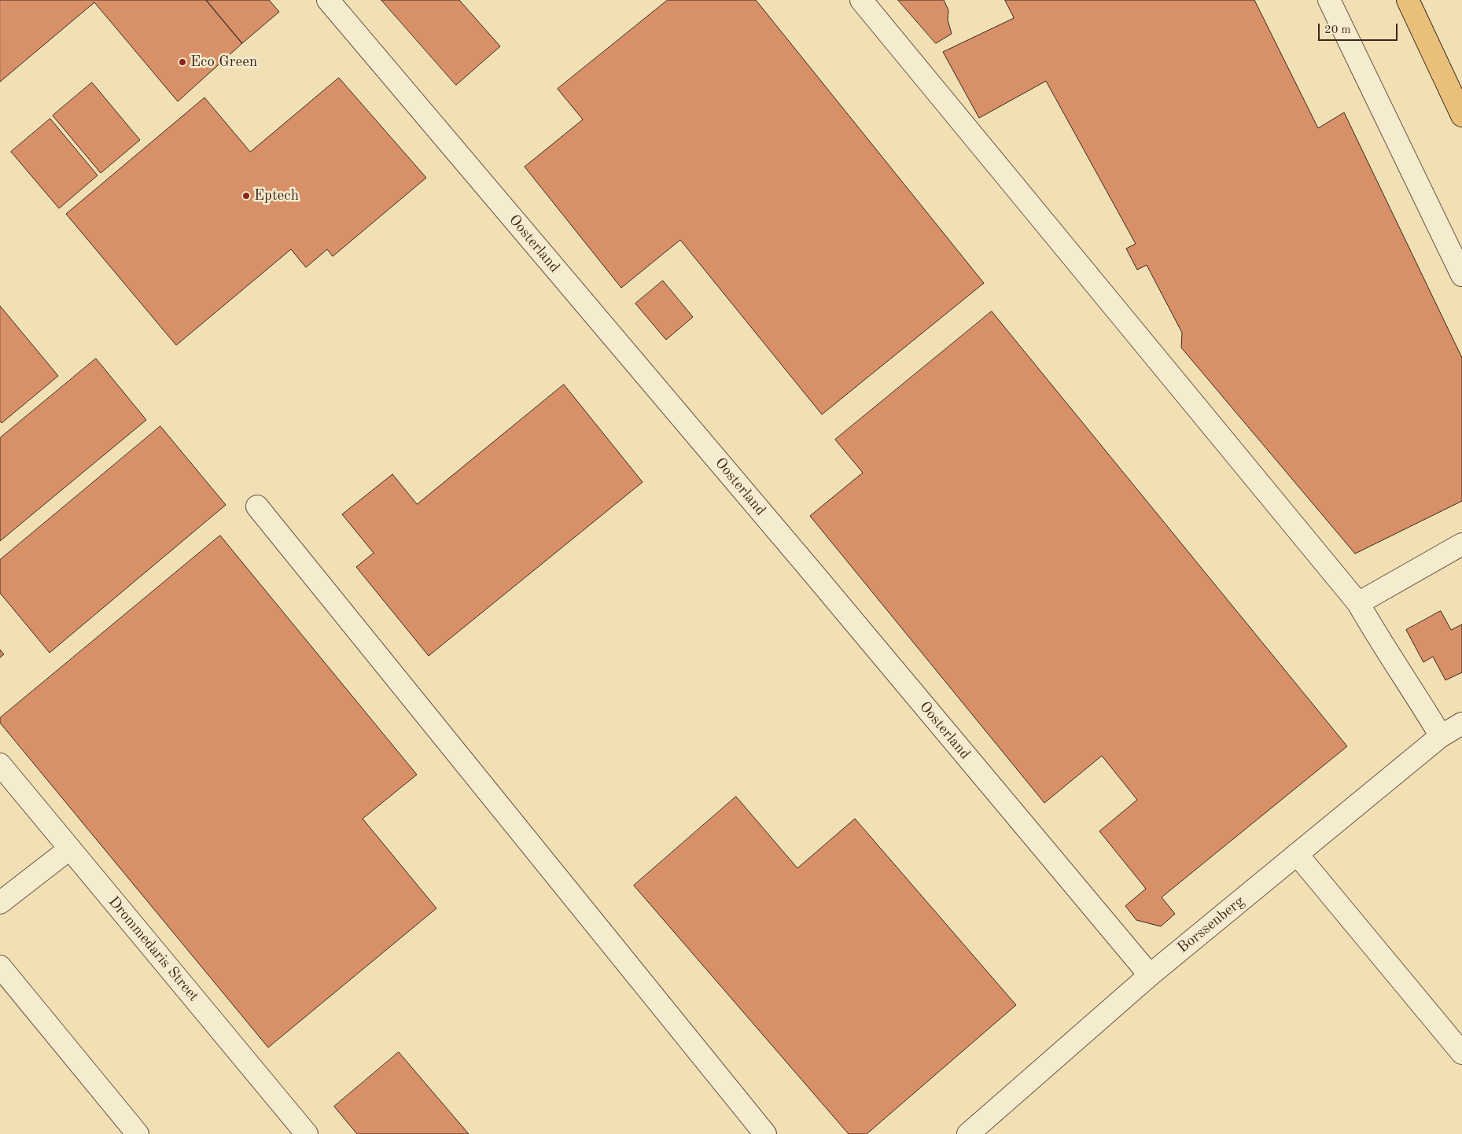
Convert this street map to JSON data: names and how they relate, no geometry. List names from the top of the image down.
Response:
{
  "streets": {
    "street": ["Oosterland", "Borssenberg", "Drommedaris Street"]
  },
  "crossings": [
    ["Oosterland", "Borssenberg"]
  ],
  "places": ["Eco Green", "Eptech"],
  "scale_bar": "20 m"
}
